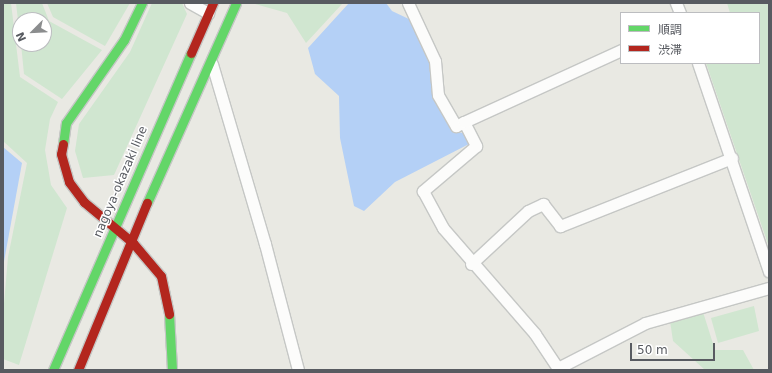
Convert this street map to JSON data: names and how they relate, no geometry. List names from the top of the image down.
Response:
{
  "streets": {
    "main road": ["nagoya-okazaki line"]
  },
  "legend": ["順調", "渋滞"],
  "scale_bar": "50 m",
  "north": "bottom left"
}
